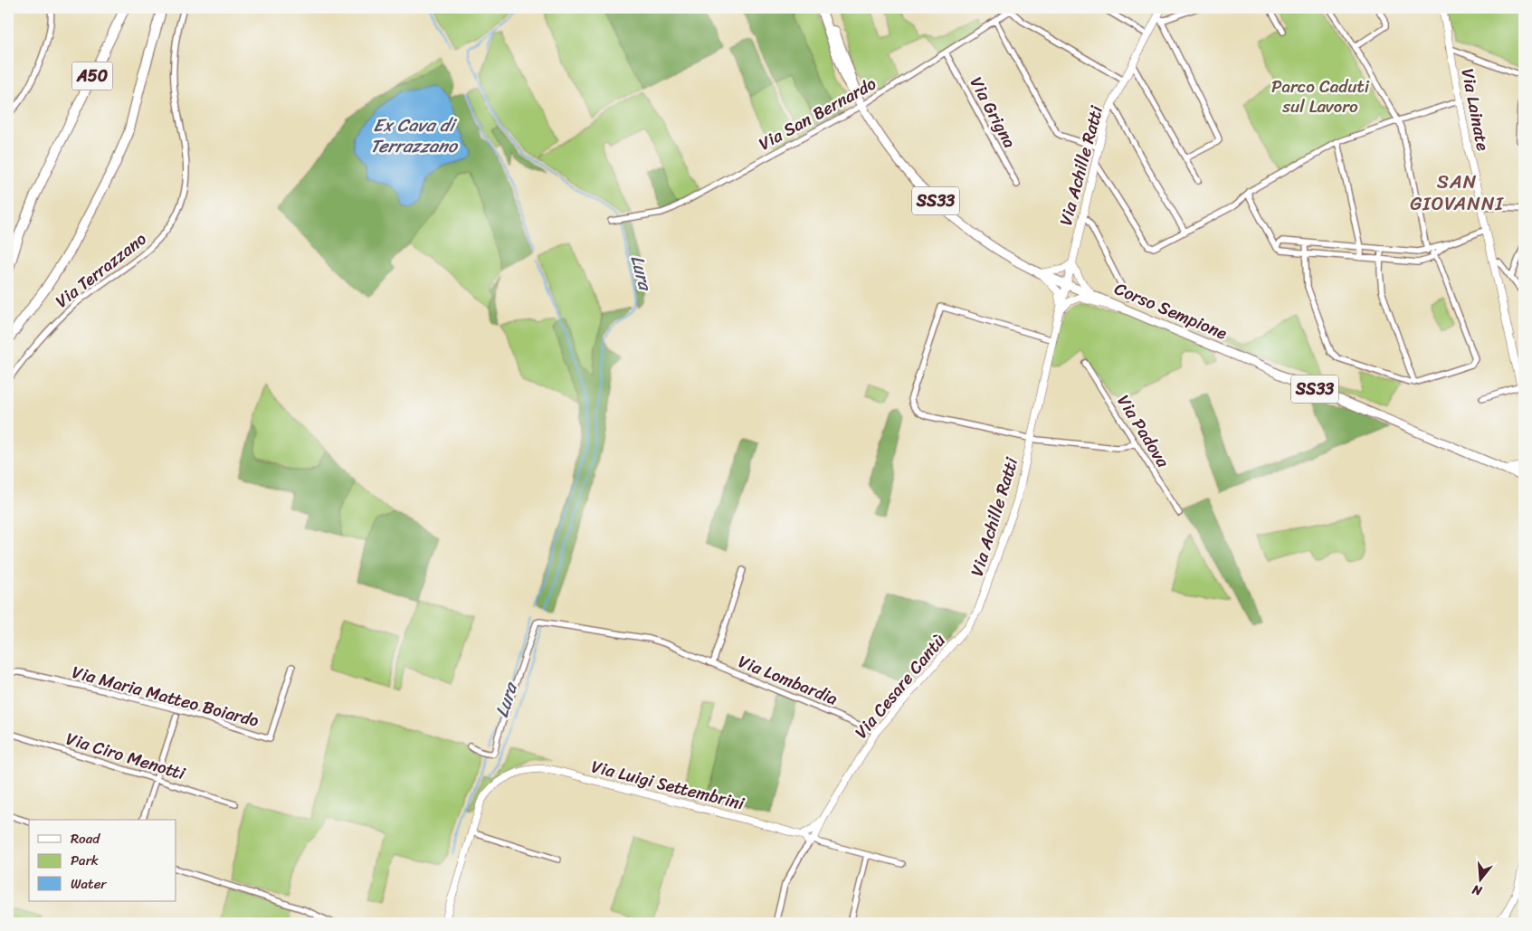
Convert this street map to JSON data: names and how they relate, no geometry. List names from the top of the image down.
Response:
{
  "streets": {
    "highway": ["A50", "SS33", "Corso Sempione"],
    "street": [
      "Via Lainate",
      "Via Grigna",
      "Via San Bernardo",
      "Via Achille Ratti",
      "Via Terrazzano",
      "Via Padova",
      "Via Lombardia",
      "Via Cesare Cantù",
      "Via Maria Matteo Boiardo",
      "Via Ciro Menotti",
      "Via Luigi Settembrini"
    ]
  },
  "crossings": [
    ["Via Grigna", "Via San Bernardo"],
    ["Via San Bernardo", "Corso Sempione"],
    ["Via Achille Ratti", "Corso Sempione"],
    ["Via Achille Ratti", "Via Cesare Cantù"],
    ["Via Lombardia", "Via Cesare Cantù"],
    ["Via Cesare Cantù", "Via Luigi Settembrini"]
  ],
  "districts": ["SAN GIOVANNI"],
  "water": ["Ex Cava di Terrazzano", "Lura"],
  "parks": ["Parco Caduti sul Lavoro"],
  "legend": ["Road", "Park", "Water"],
  "north": "bottom"
}
